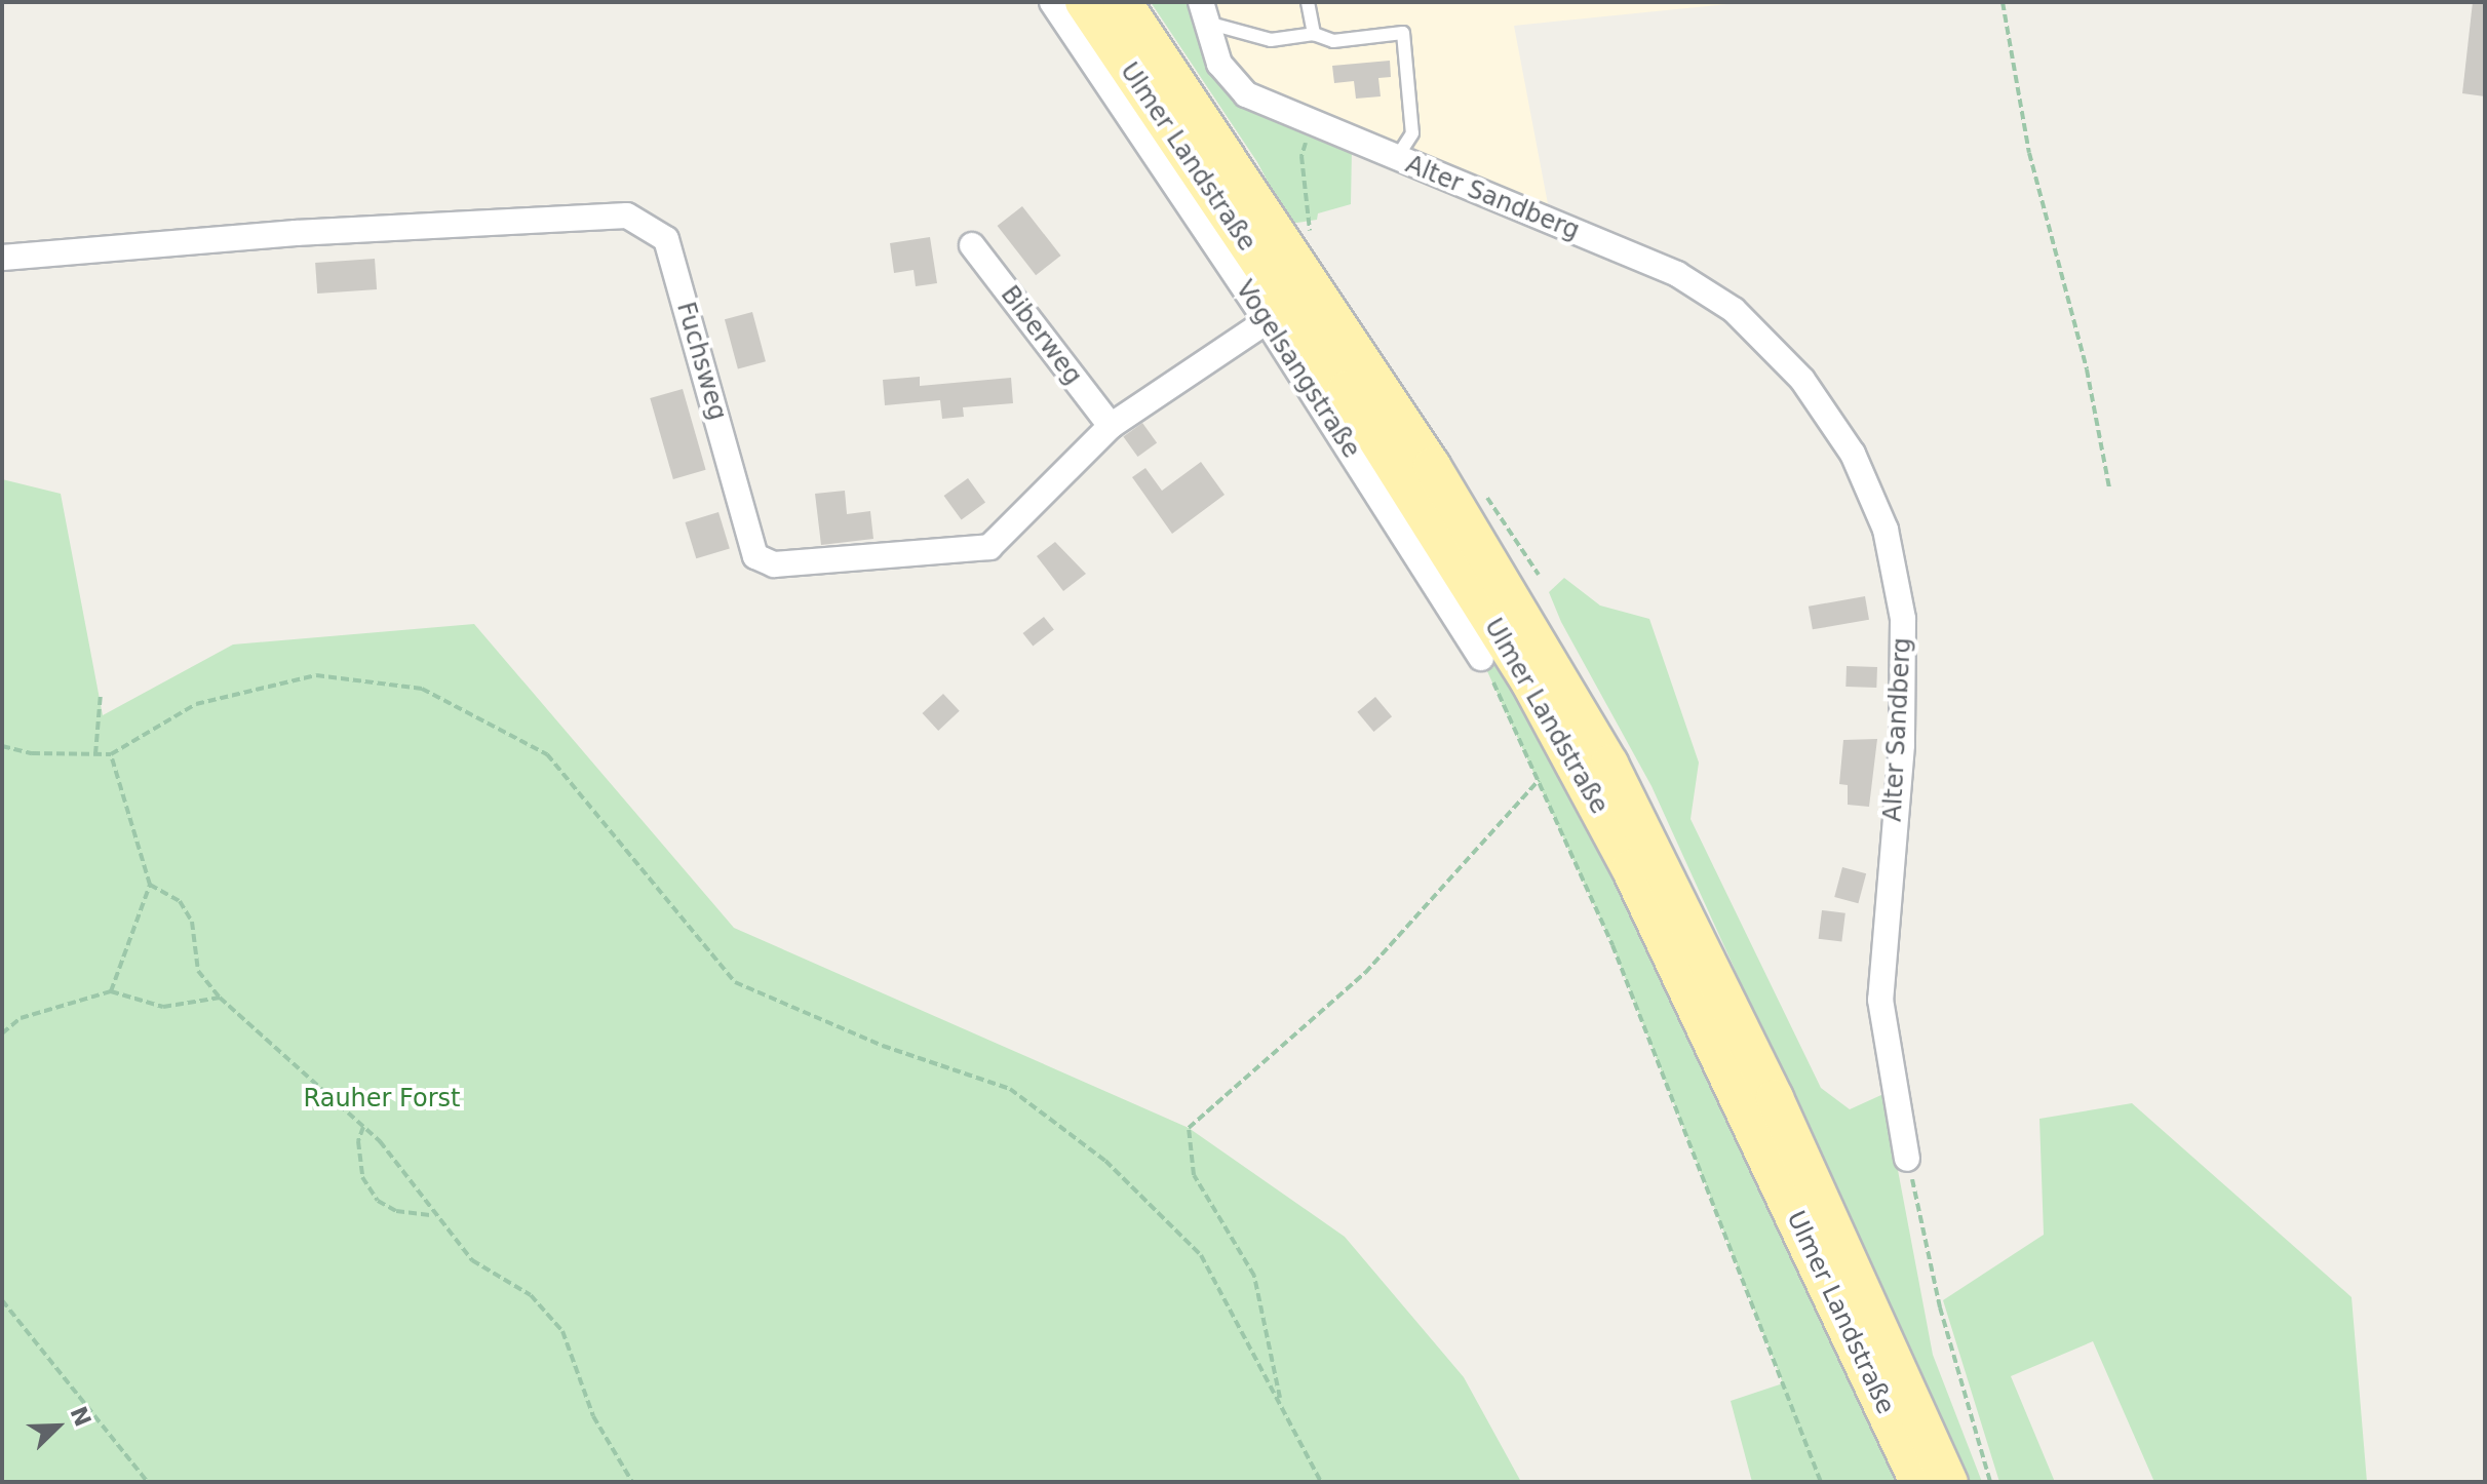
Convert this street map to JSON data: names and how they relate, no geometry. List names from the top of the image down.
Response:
{
  "streets": {
    "main road": ["Ulmer Landstraße"],
    "street": [
      "Alter Sandberg",
      "Biberweg",
      "Fuchsweg",
      "Vogelsangstraße"
    ]
  },
  "crossings": [
    ["Biberweg", "Fuchsweg"],
    ["Fuchsweg", "Vogelsangstraße"]
  ],
  "parks": ["Rauher Forst"],
  "north": "top right"
}
